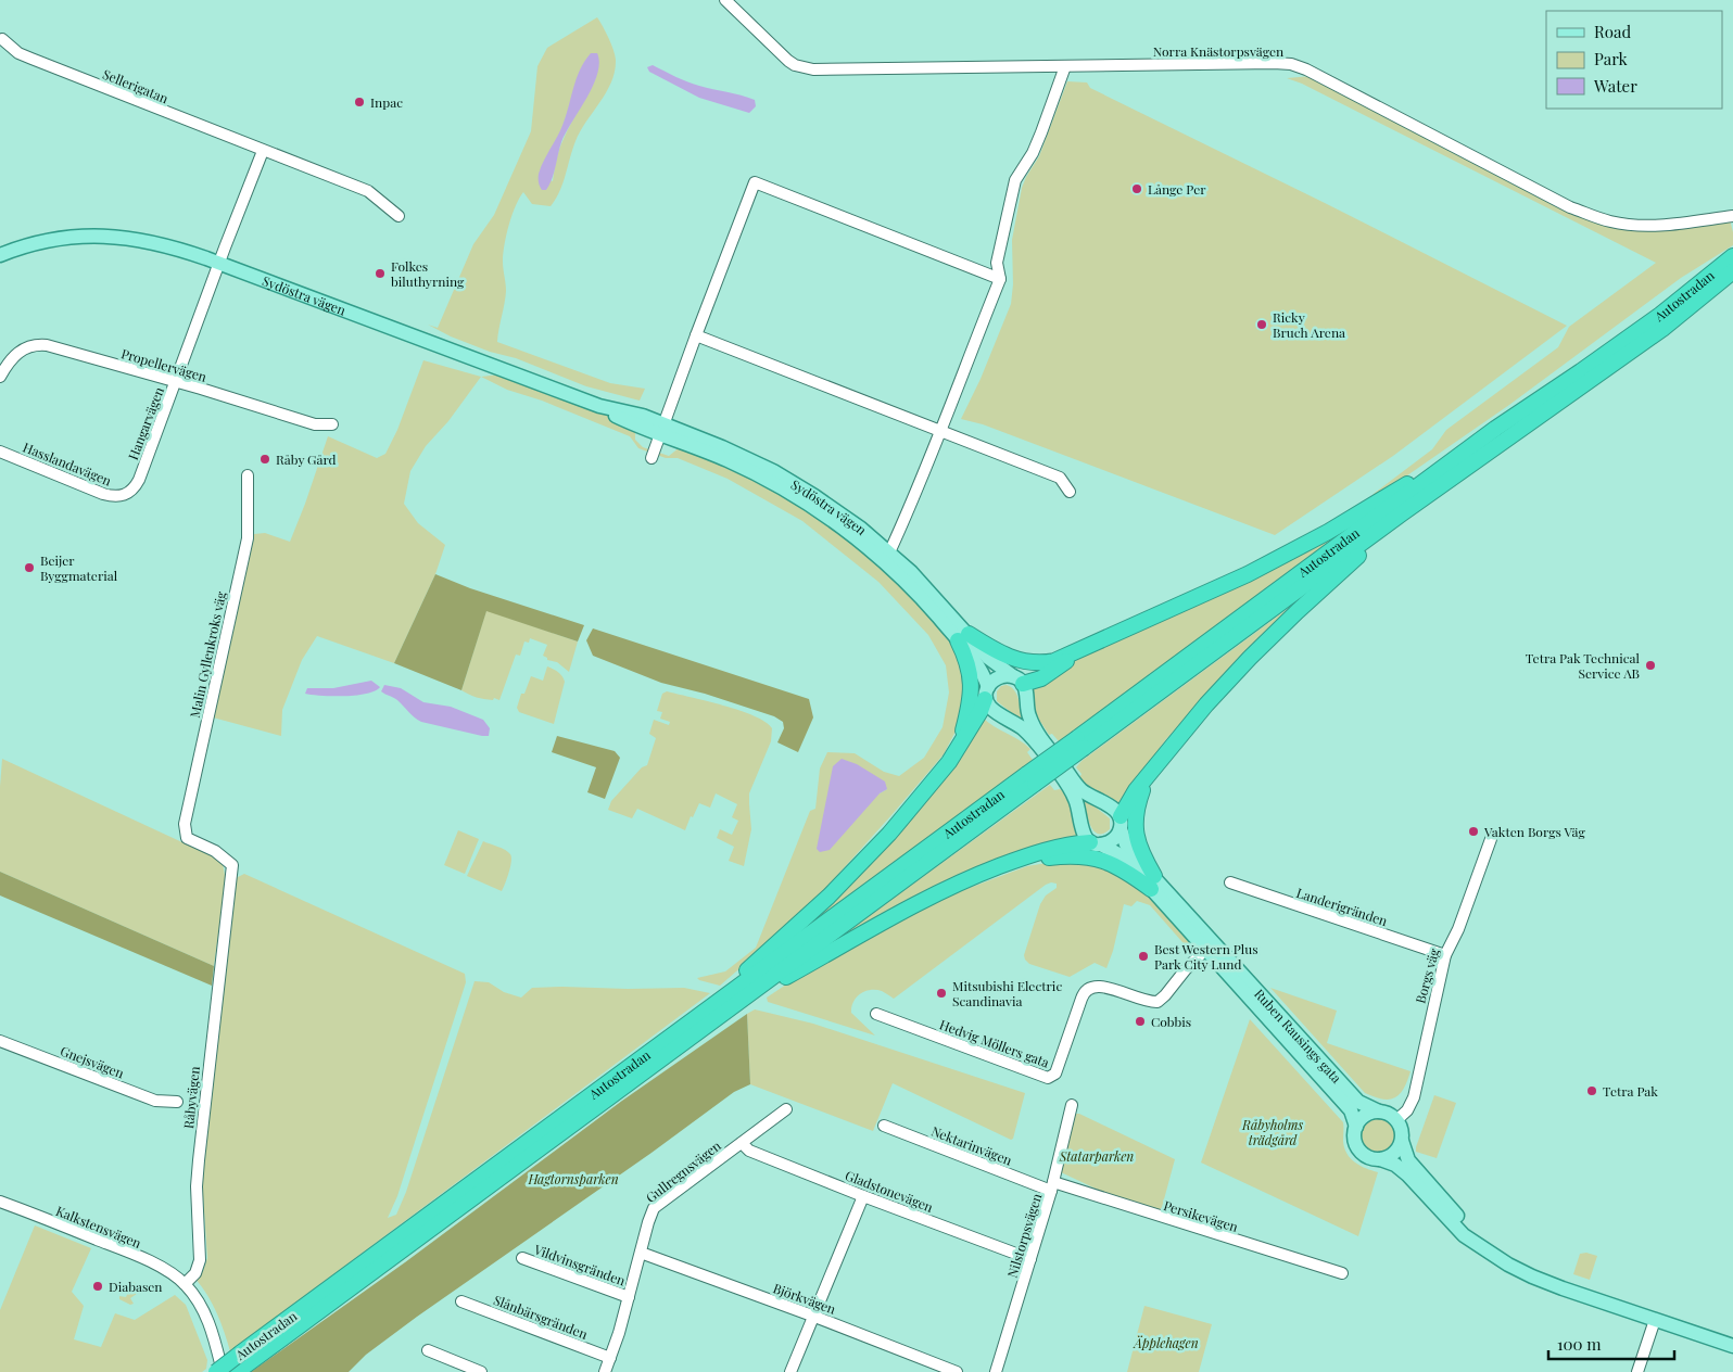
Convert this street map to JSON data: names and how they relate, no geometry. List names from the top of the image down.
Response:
{
  "streets": {
    "highway": ["Autostradan"],
    "main road": ["Sydöstra vägen", "Ruben Rausings gata"],
    "street": [
      "Norra Knästorpsvägen",
      "Sellerigatan",
      "Propellervägen",
      "Hangarvägen",
      "Hasslandavägen",
      "Malin Gyllenkroks väg",
      "Landerigränden",
      "Borgs väg",
      "Hedvig Möllers gata",
      "Gnejsvägen",
      "Råbyvägen",
      "Nektarinvägen",
      "Gullregnsvägen",
      "Gladstonevägen",
      "Persikevägen",
      "Kalkstensvägen",
      "Nilstorpsvägen",
      "Vildvinsgränden",
      "Björkvägen",
      "Slånbärsgränden"
    ]
  },
  "crossings": [
    ["Sydöstra vägen", "Hangarvägen"],
    ["Propellervägen", "Hangarvägen"],
    ["Hangarvägen", "Hasslandavägen"],
    ["Malin Gyllenkroks väg", "Råbyvägen"],
    ["Landerigränden", "Borgs väg"],
    ["Borgs väg", "Ruben Rausings gata"],
    ["Ruben Rausings gata", "Hedvig Möllers gata"],
    ["Råbyvägen", "Kalkstensvägen"],
    ["Nektarinvägen", "Persikevägen"],
    ["Nektarinvägen", "Nilstorpsvägen"],
    ["Gullregnsvägen", "Gladstonevägen"],
    ["Gullregnsvägen", "Vildvinsgränden"],
    ["Gullregnsvägen", "Björkvägen"],
    ["Gullregnsvägen", "Slånbärsgränden"],
    ["Gladstonevägen", "Nilstorpsvägen"],
    ["Persikevägen", "Nilstorpsvägen"]
  ],
  "parks": [
    "Råbyholms trädgård",
    "Statarparken",
    "Hagtornsparken",
    "Äpplehagen"
  ],
  "places": [
    "Inpac",
    "Långe Per",
    "Folkes biluthyrning",
    "Ricky Bruch Arena",
    "Råby Gård",
    "Beijer Byggmaterial",
    "Tetra Pak Technical Service AB",
    "Vakten Borgs Väg",
    "Best Western Plus Park City Lund",
    "Mitsubishi Electric Scandinavia",
    "Cobbis",
    "Tetra Pak",
    "Diabasen"
  ],
  "legend": ["Road", "Park", "Water"],
  "scale_bar": "100 m"
}
